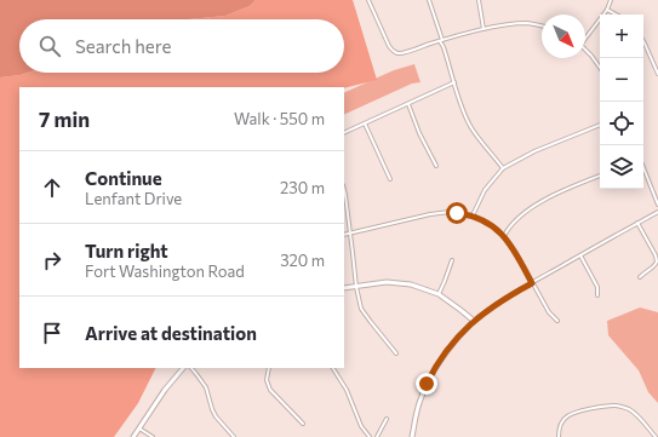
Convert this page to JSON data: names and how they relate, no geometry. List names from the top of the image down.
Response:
{
  "north": "bottom right",
  "page": {
    "map_buttons": ["+", "−"],
    "search": "Search here",
    "heading": ["7 min", "Walk · 550 m"],
    "list": [
      ["Continue", "Lenfant Drive", "230 m"],
      ["Turn right", "Fort Washington Road", "320 m"],
      "Arrive at destination"
    ]
  }
}
